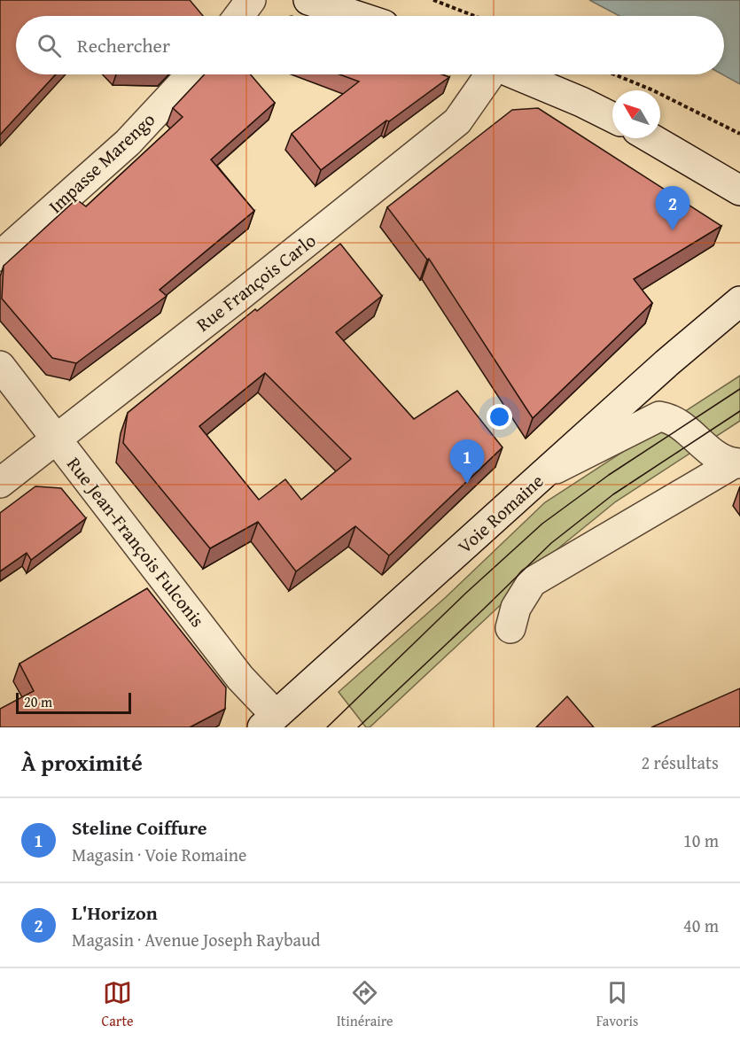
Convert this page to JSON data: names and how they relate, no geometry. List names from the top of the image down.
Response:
{
  "streets": {
    "street": [
      "Impasse Marengo",
      "Rue François Carlo",
      "Voie Romaine",
      "Rue Jean-François Fulconis"
    ]
  },
  "crossings": [
    ["Rue François Carlo", "Rue Jean-François Fulconis"],
    ["Voie Romaine", "Rue Jean-François Fulconis"]
  ],
  "scale_bar": "20 m",
  "north": "top left",
  "page": {
    "search": "Rechercher",
    "pins": ["2", "1"],
    "scale": "20 m",
    "heading": ["À proximité", "2 résultats"],
    "list": [
      {
        "mark": "1",
        "name": "Steline Coiffure",
        "note": "Magasin · Voie Romaine",
        "value": "10 m"
      },
      {
        "mark": "2",
        "name": "L'Horizon",
        "note": "Magasin · Avenue Joseph Raybaud",
        "value": "40 m"
      }
    ],
    "nav": ["Carte", "Itinéraire", "Favoris"]
  }
}
